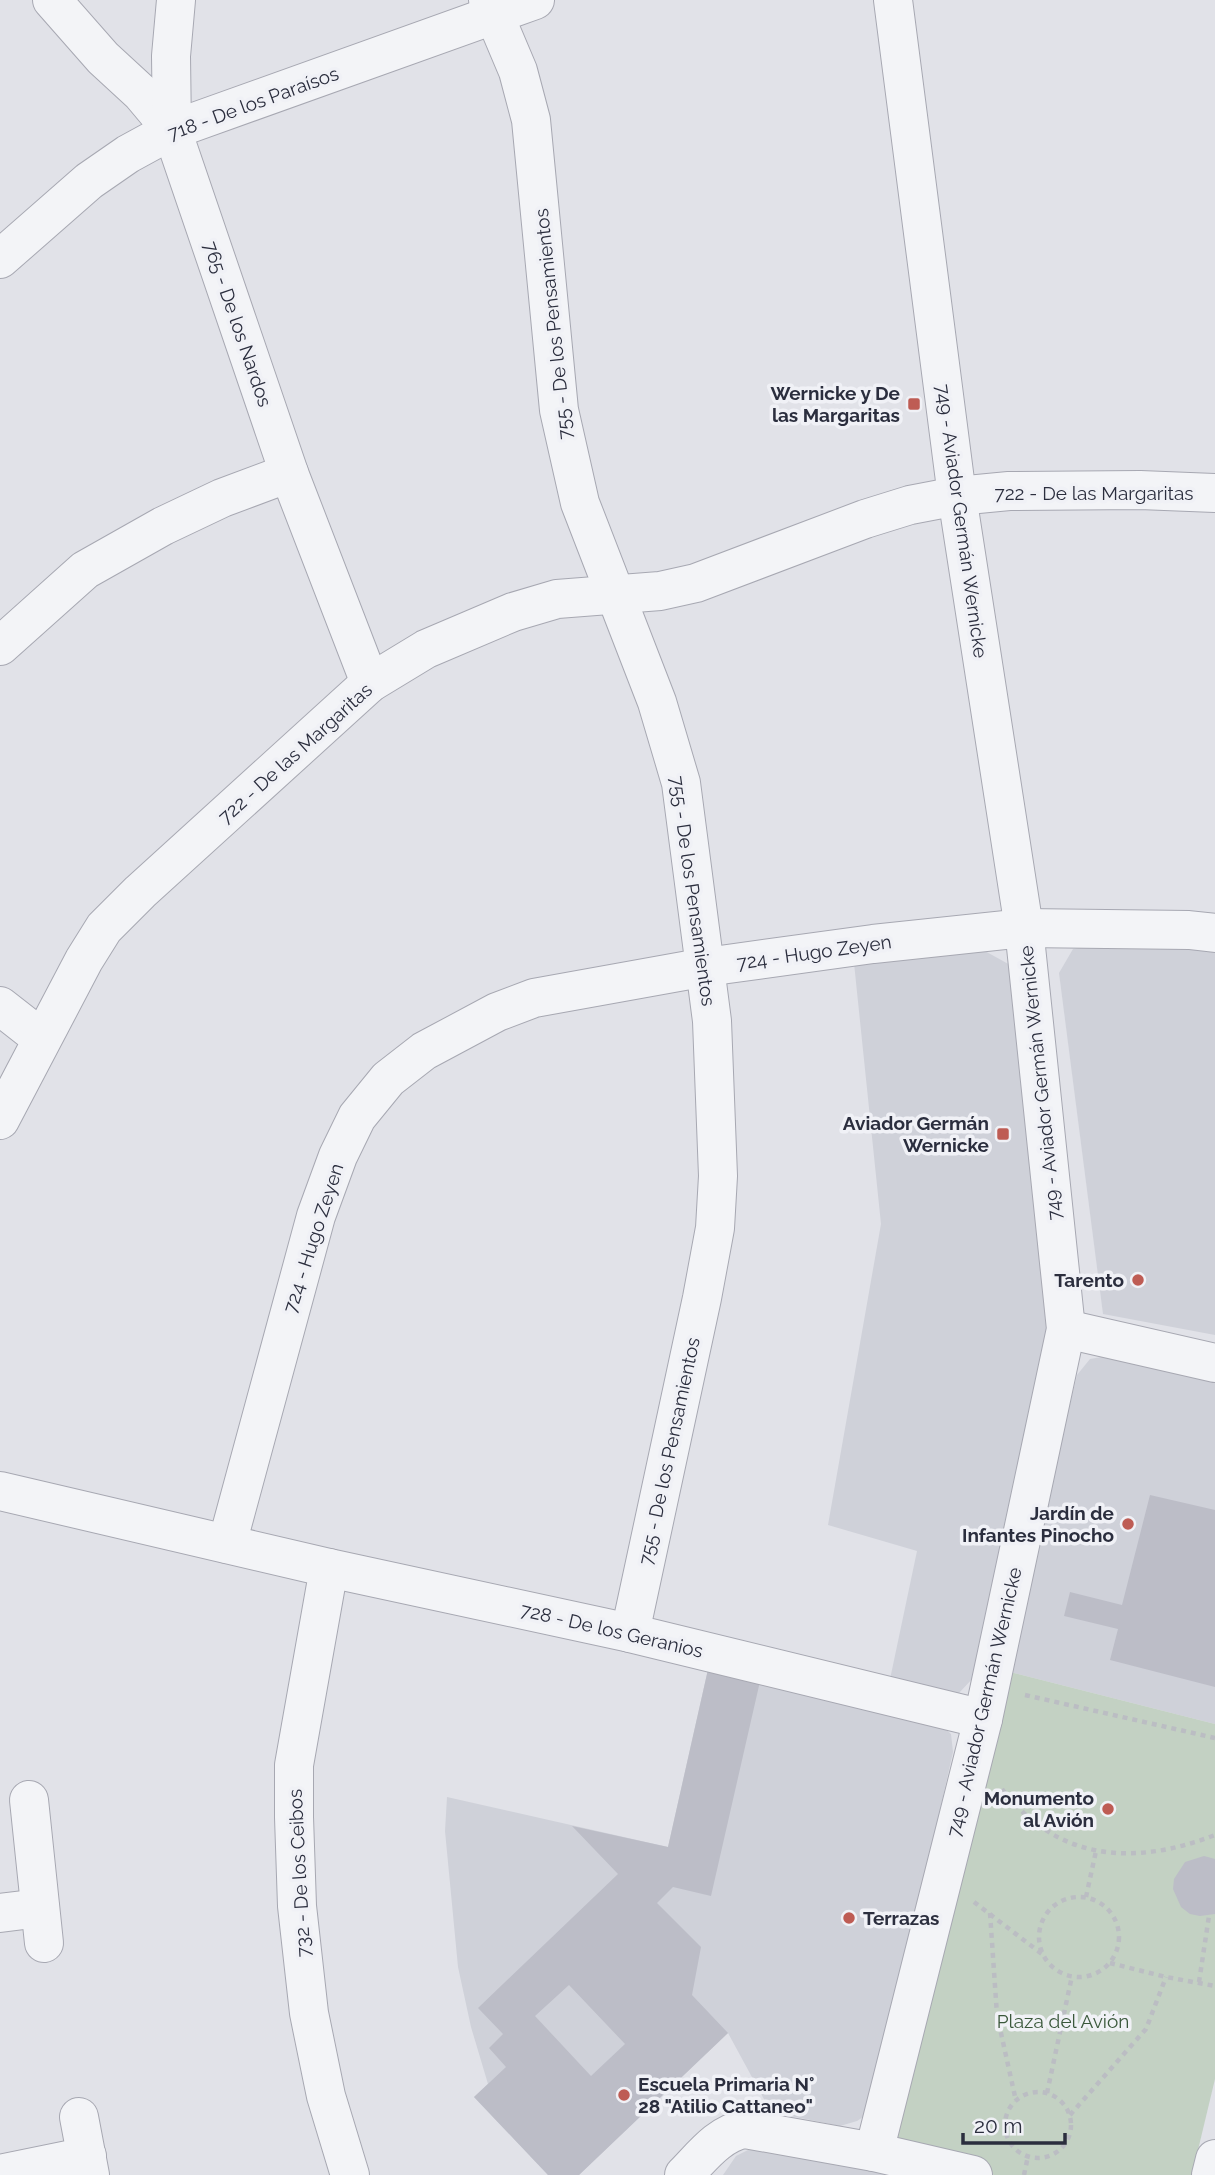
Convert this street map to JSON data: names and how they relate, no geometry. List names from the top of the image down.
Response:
{
  "streets": {
    "street": [
      "718 - De los Paraísos",
      "765 - De los Nardos",
      "755 - De los Pensamientos",
      "722 - De las Margaritas",
      "749 - Aviador Germán Wernicke",
      "724 - Hugo Zeyen",
      "728 - De los Geranios",
      "732 - De los Ceibos"
    ]
  },
  "crossings": [
    ["718 - De los Paraísos", "765 - De los Nardos"],
    ["718 - De los Paraísos", "755 - De los Pensamientos"],
    ["765 - De los Nardos", "722 - De las Margaritas"],
    ["755 - De los Pensamientos", "722 - De las Margaritas"],
    ["755 - De los Pensamientos", "724 - Hugo Zeyen"],
    ["755 - De los Pensamientos", "728 - De los Geranios"],
    ["722 - De las Margaritas", "749 - Aviador Germán Wernicke"],
    ["749 - Aviador Germán Wernicke", "724 - Hugo Zeyen"],
    ["749 - Aviador Germán Wernicke", "728 - De los Geranios"],
    ["724 - Hugo Zeyen", "728 - De los Geranios"],
    ["728 - De los Geranios", "732 - De los Ceibos"]
  ],
  "parks": ["Plaza del Avión"],
  "places": {
    "transit": ["Wernicke y De las Margaritas", "Aviador Germán Wernicke"],
    "other": [
      "Tarento",
      "Jardín de Infantes Pinocho",
      "Monumento al Avión",
      "Terrazas",
      "Escuela Primaria N° 28 \"Atilio Cattaneo\""
    ]
  },
  "scale_bar": "20 m"
}
